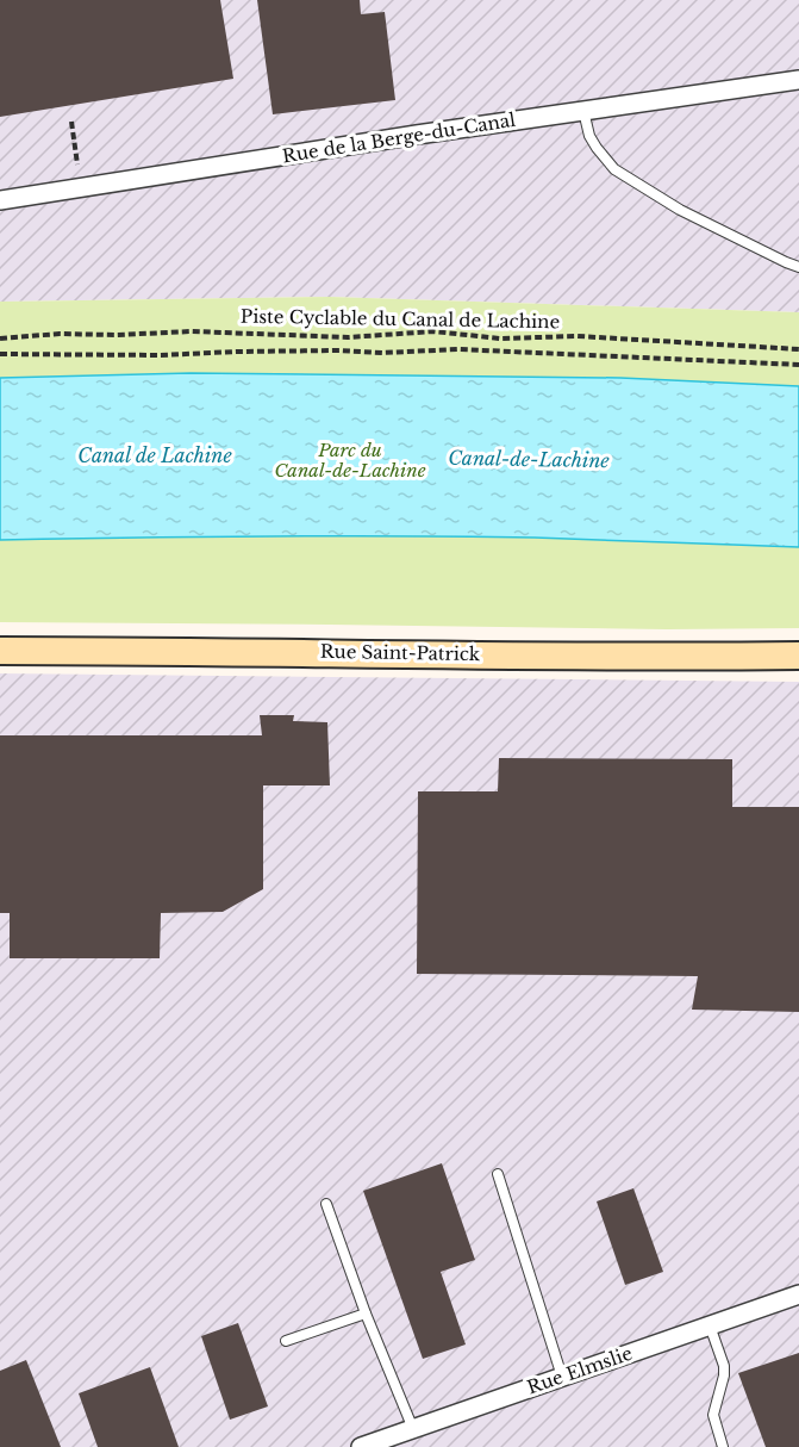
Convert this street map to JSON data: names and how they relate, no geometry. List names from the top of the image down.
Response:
{
  "streets": {
    "main road": ["Rue Saint-Patrick"],
    "street": ["Rue de la Berge-du-Canal", "Rue Elmslie"],
    "path": ["Piste Cyclable du Canal de Lachine"]
  },
  "water": ["Canal de Lachine", "Canal-de-Lachine"],
  "parks": ["Parc du Canal-de-Lachine"]
}
